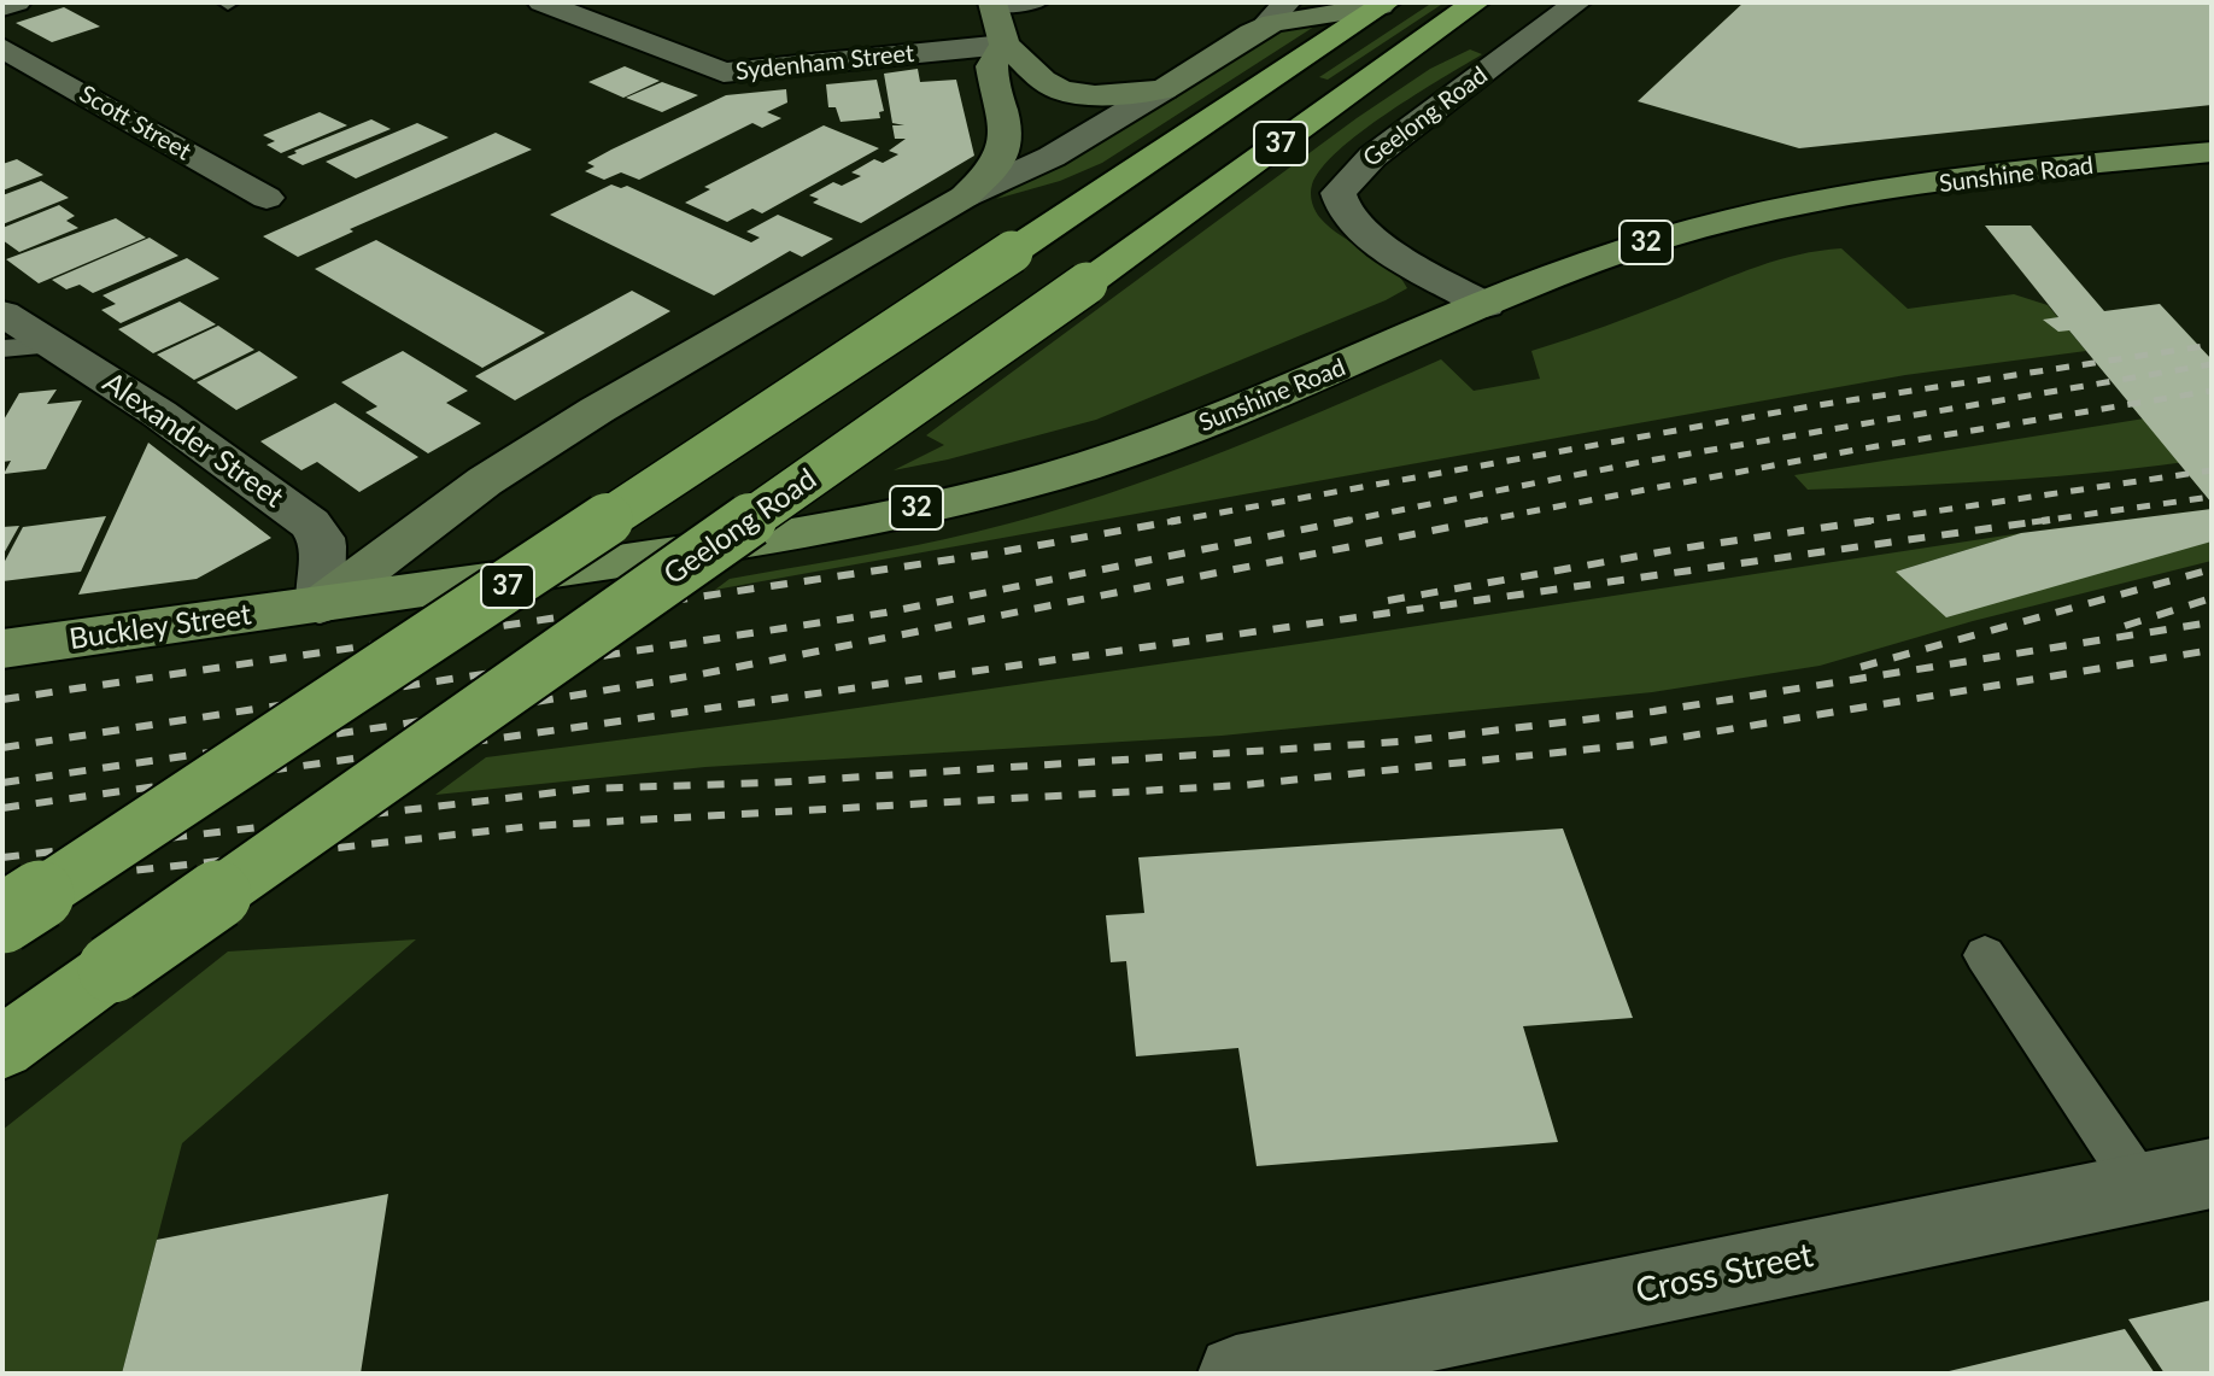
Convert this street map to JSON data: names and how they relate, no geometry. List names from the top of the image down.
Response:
{
  "streets": {
    "highway": ["Geelong Road", "37"],
    "main road": ["Sunshine Road", "32", "Buckley Street"],
    "street": [
      "Sydenham Street",
      "Scott Street",
      "Alexander Street",
      "Cross Street"
    ]
  },
  "crossings": [
    ["Geelong Road", "Sunshine Road"],
    ["Sunshine Road", "Alexander Street"],
    ["Sunshine Road", "Buckley Street"],
    ["Alexander Street", "Buckley Street"]
  ]
}
